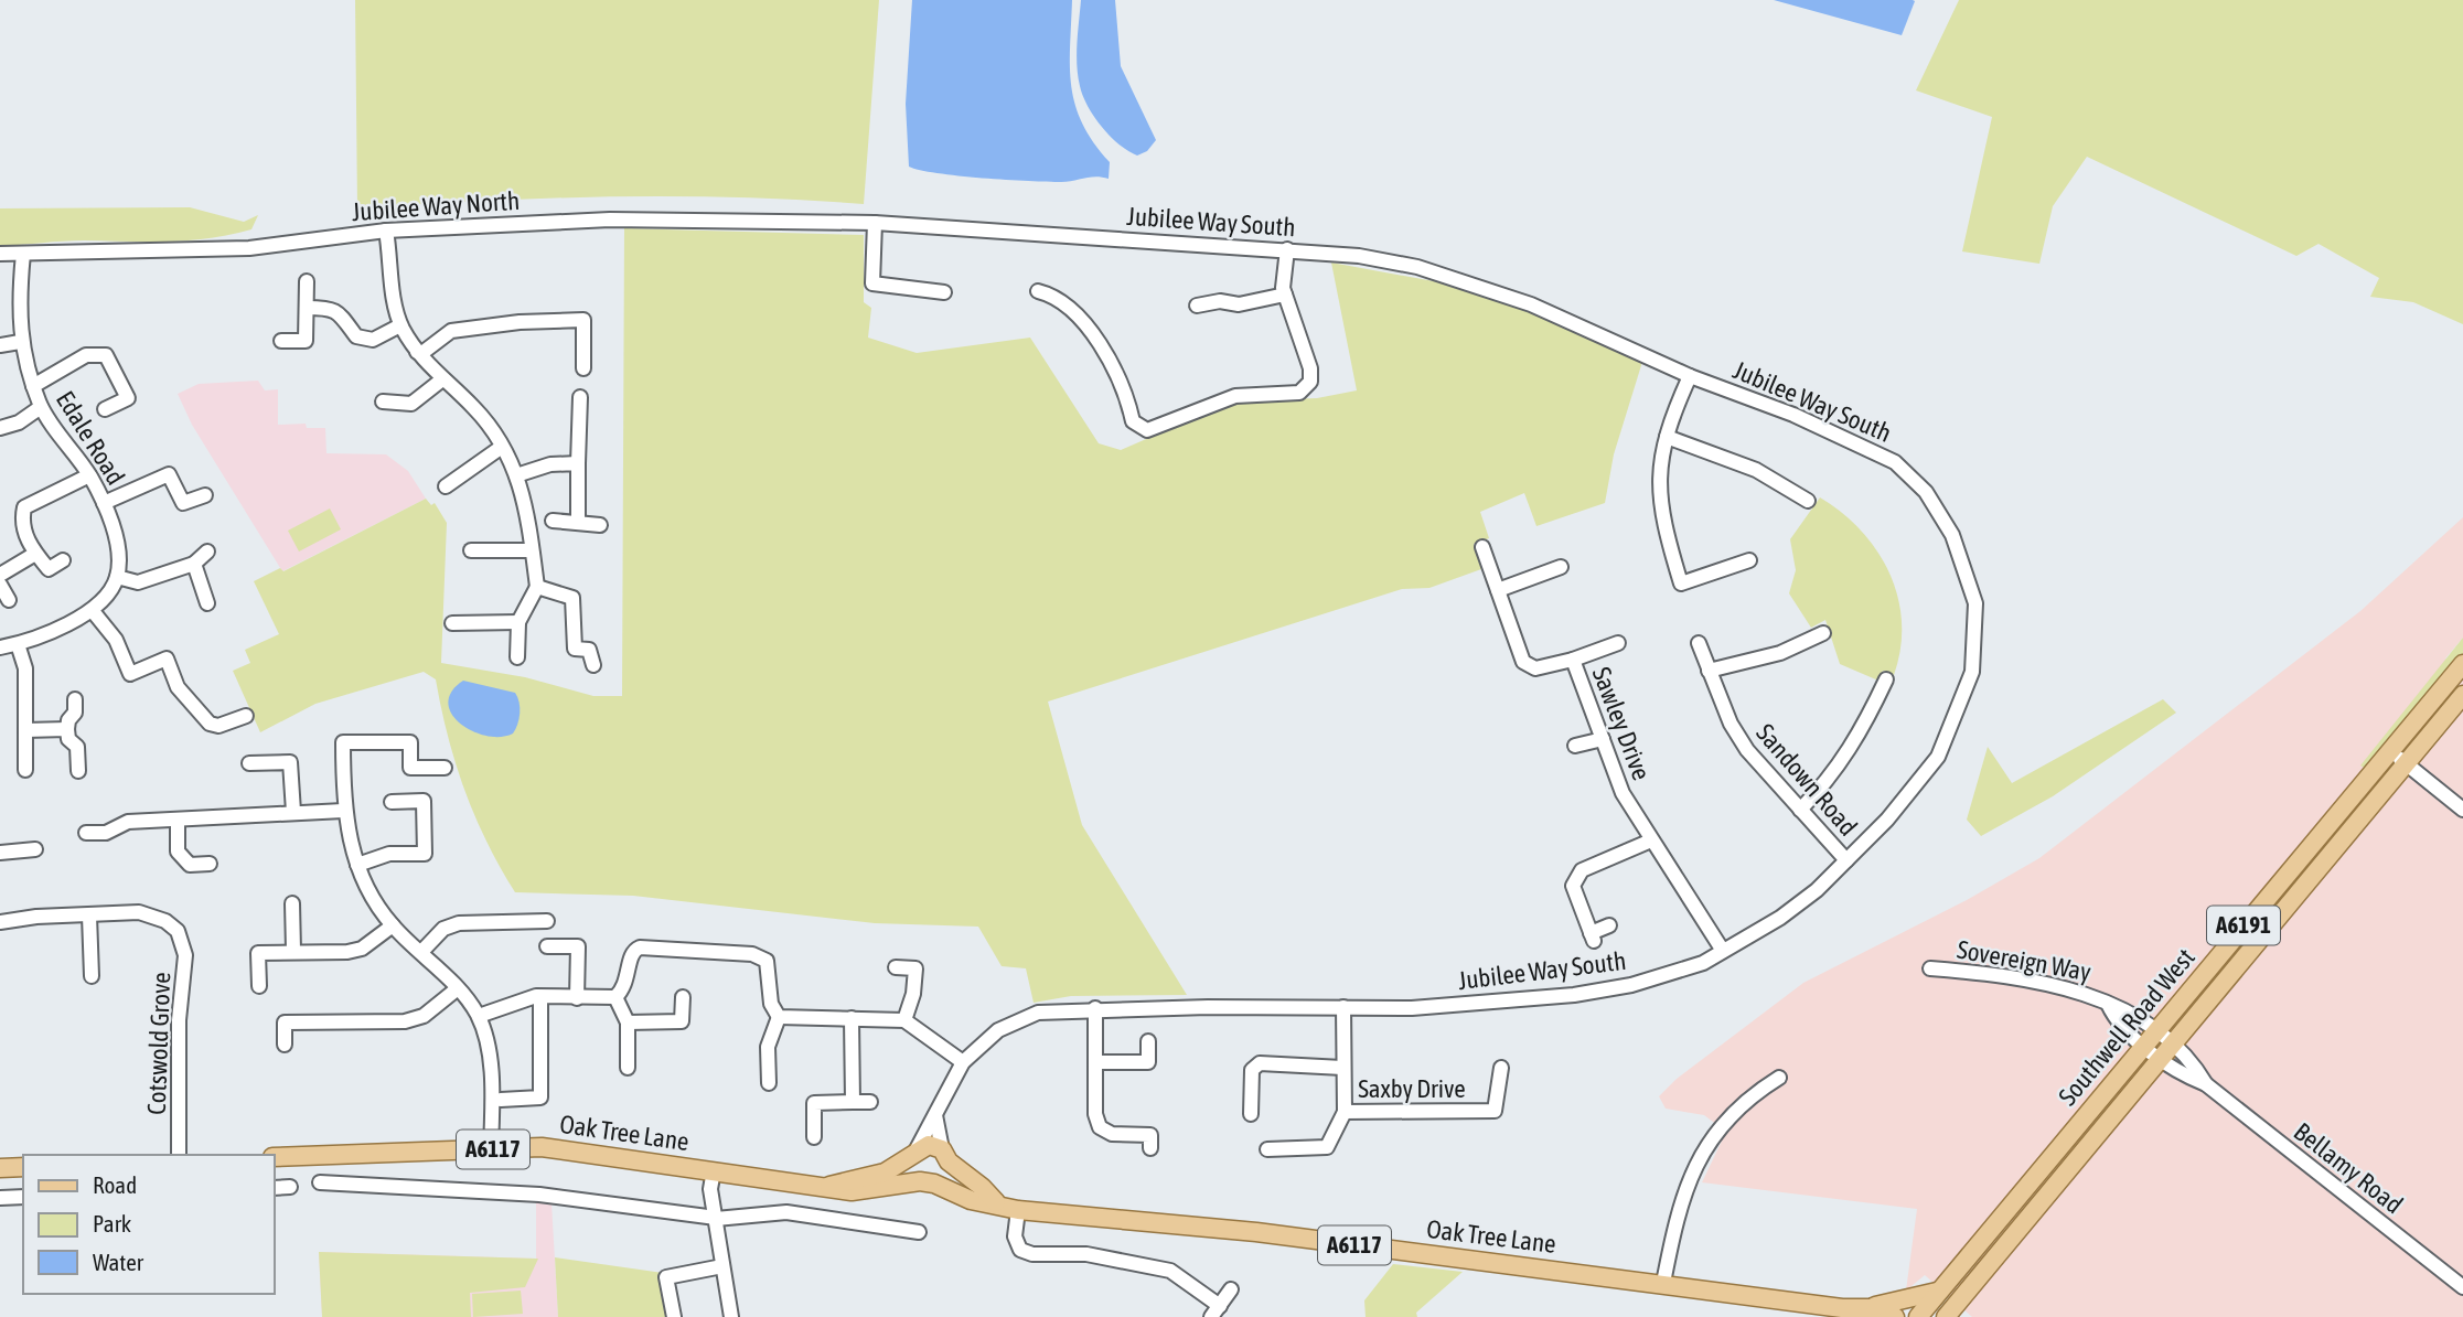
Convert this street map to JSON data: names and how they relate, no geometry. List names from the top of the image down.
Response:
{
  "streets": {
    "main road": [
      "A6191",
      "Southwell Road West",
      "Oak Tree Lane",
      "A6117"
    ],
    "street": [
      "Jubilee Way North",
      "Jubilee Way South",
      "Edale Road",
      "Sawley Drive",
      "Sandown Road",
      "Sovereign Way",
      "Cotswold Grove",
      "Saxby Drive",
      "Bellamy Road"
    ]
  },
  "crossings": [
    ["Jubilee Way North", "Jubilee Way South"],
    ["Jubilee Way North", "Edale Road"],
    ["Jubilee Way South", "Sawley Drive"],
    ["Jubilee Way South", "Sandown Road"],
    ["Jubilee Way South", "Saxby Drive"],
    ["Jubilee Way South", "Oak Tree Lane"],
    ["Sovereign Way", "Southwell Road West"],
    ["Sovereign Way", "Bellamy Road"],
    ["Southwell Road West", "Bellamy Road"]
  ],
  "legend": ["Road", "Park", "Water"]
}
